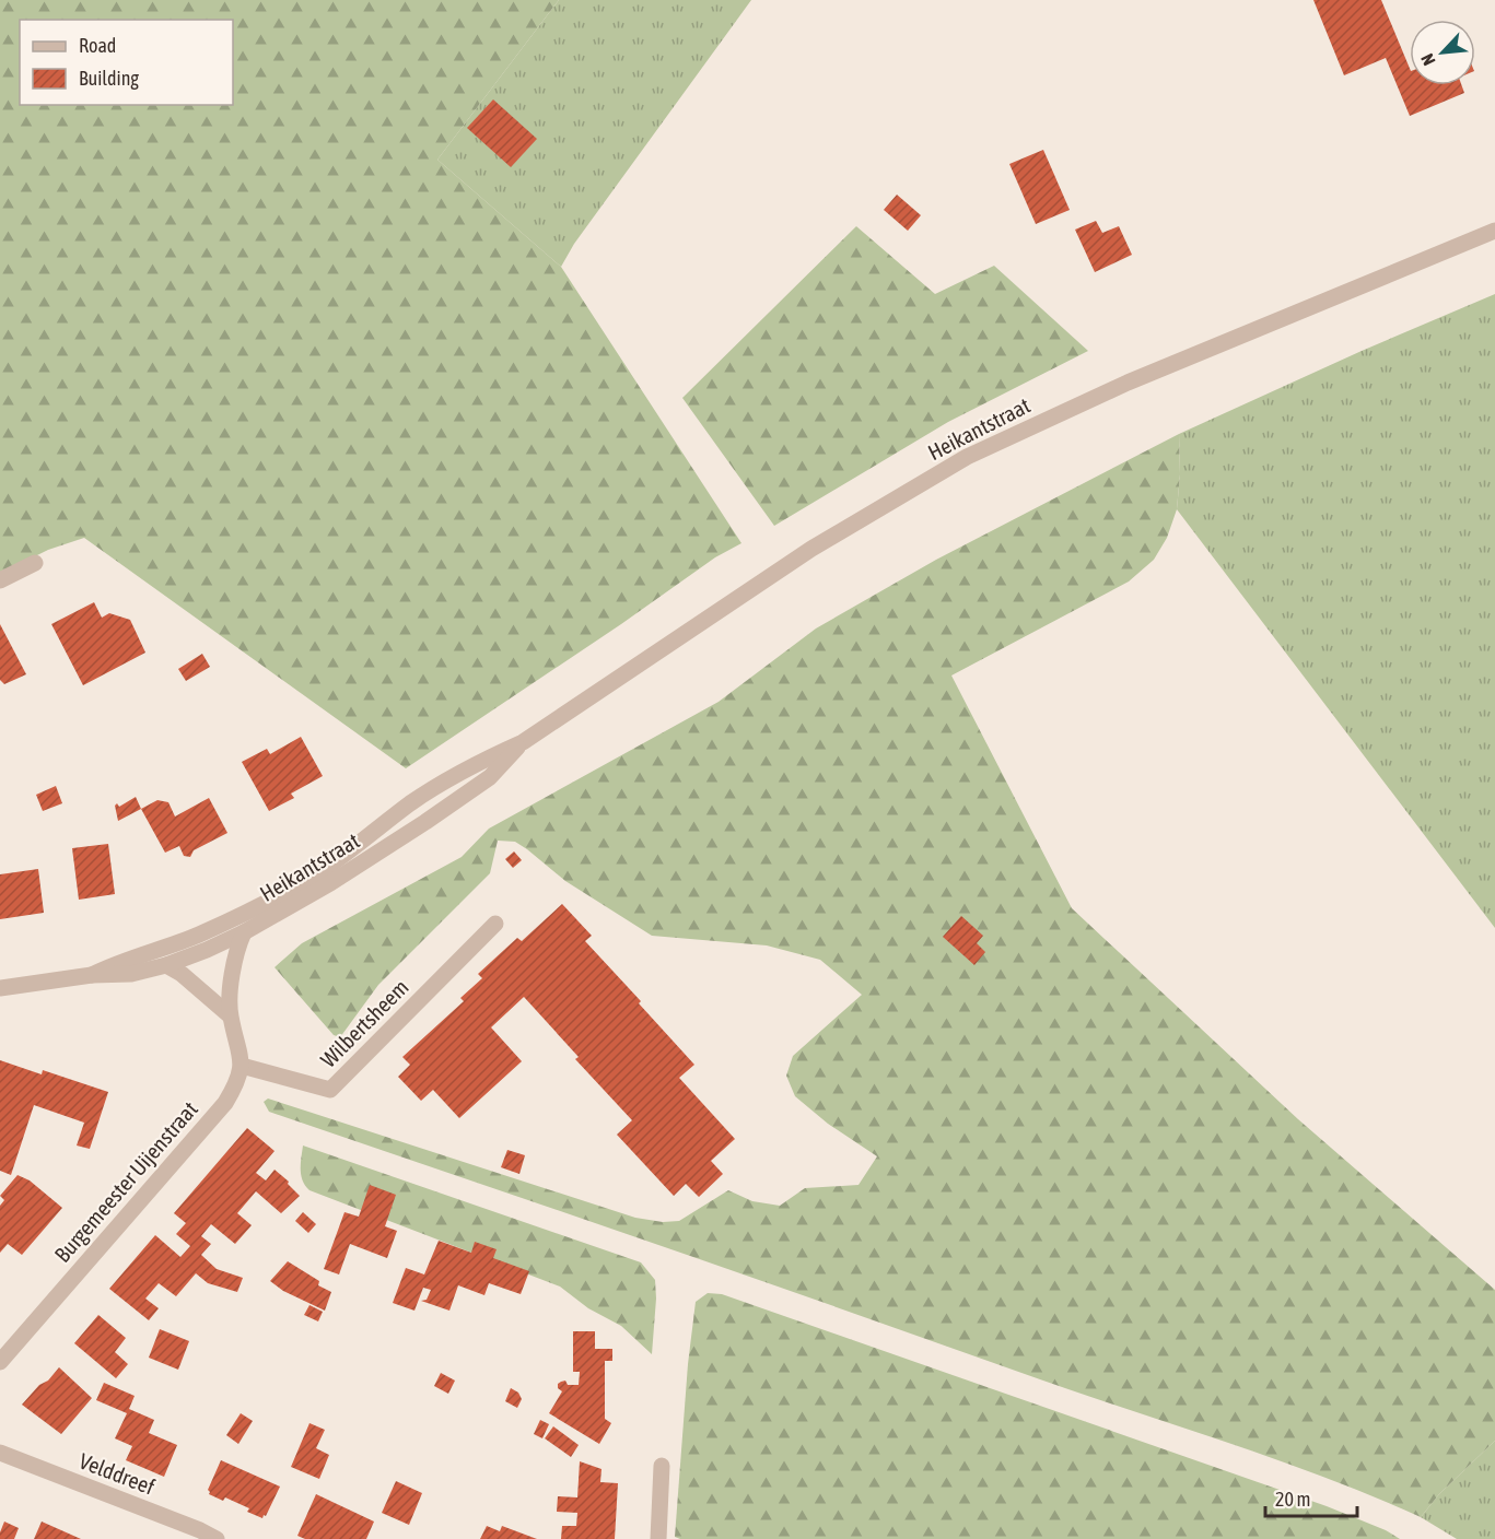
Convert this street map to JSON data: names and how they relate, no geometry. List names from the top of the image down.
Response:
{
  "streets": {
    "street": [
      "Heikantstraat",
      "Wilbertsheem",
      "Burgemeester Uijenstraat",
      "Velddreef"
    ]
  },
  "crossings": [
    ["Wilbertsheem", "Burgemeester Uijenstraat"]
  ],
  "legend": ["Road", "Building"],
  "scale_bar": "20 m",
  "north": "bottom left"
}
